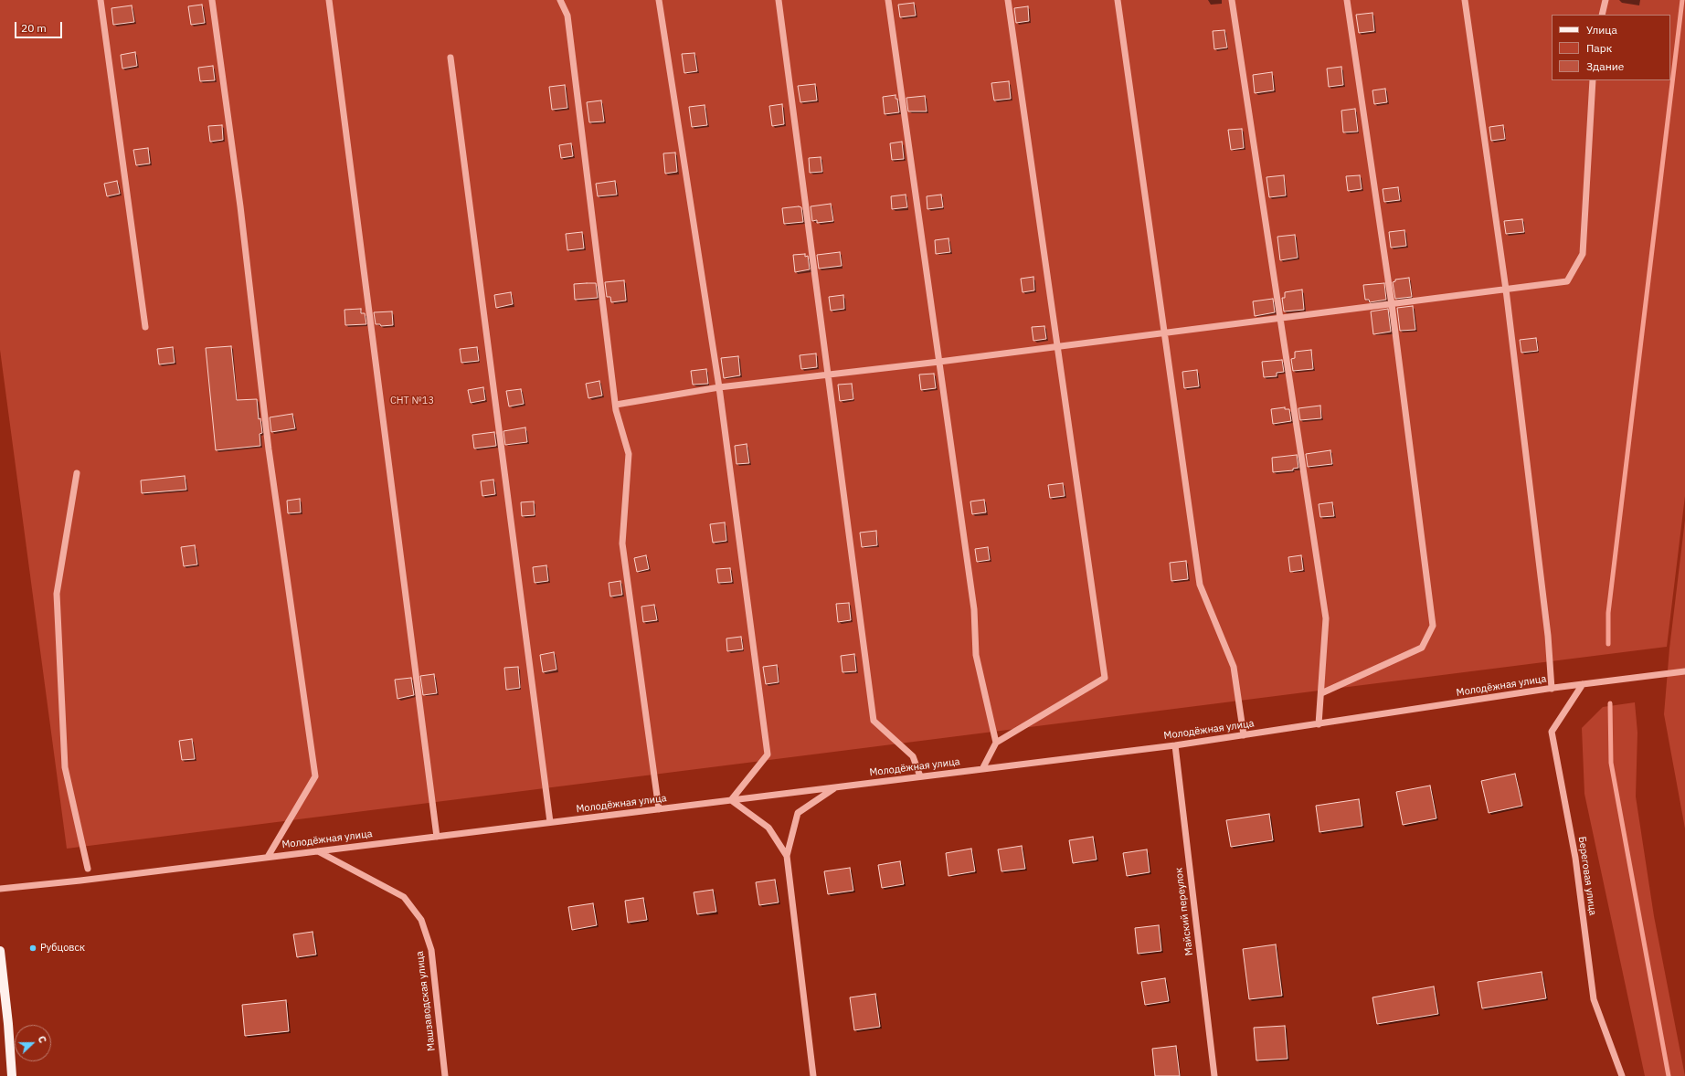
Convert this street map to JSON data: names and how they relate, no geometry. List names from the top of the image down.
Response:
{
  "streets": {
    "street": [
      "Молодёжная улица",
      "Береговая улица",
      "Майский переулок",
      "Машзаводская улица"
    ]
  },
  "crossings": [
    ["Молодёжная улица", "Береговая улица"],
    ["Молодёжная улица", "Майский переулок"],
    ["Молодёжная улица", "Машзаводская улица"]
  ],
  "parks": ["СНТ №13"],
  "places": ["Рубцовск"],
  "legend": ["Улица", "Парк", "Здание"],
  "scale_bar": "20 m",
  "north": "right"
}
